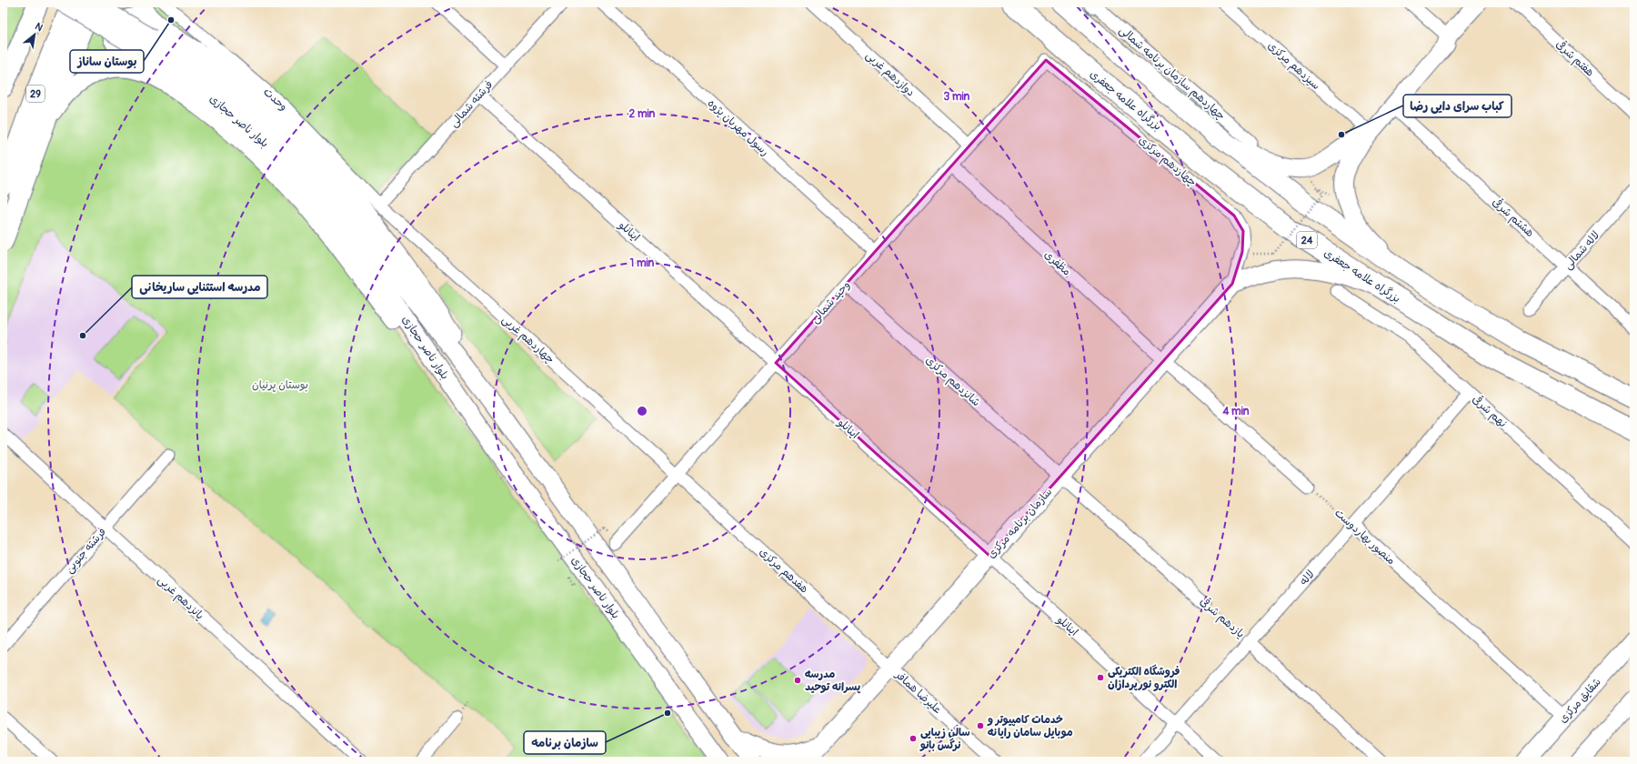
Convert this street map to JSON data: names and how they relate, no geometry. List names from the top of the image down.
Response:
{
  "streets": {
    "highway": ["29", "بزرگراه علامه جعفری", "24"],
    "main road": ["بلوار ناصر حجازی", "سازمان برنامه مرکزی", "شقایق مرکزی"],
    "street": [
      "هفتم شرقی",
      "سیزدهم مرکزی",
      "چهاردهم سازمان برنامه شمالی",
      "دوازدهم غربی",
      "وحدت",
      "فرشته شمالی",
      "رسول مهربان پژوه",
      "چهاردهم مرکزی",
      "هشتم شرقی",
      "اینانلو",
      "لاله شمالی",
      "مظفری",
      "وحید شمالی",
      "چهاردهم غربی",
      "شانزدهم مرکزی",
      "نهم شرقی",
      "منصور بهاردوست",
      "فرشته جنوبی",
      "هفدهم مرکزی",
      "لاله",
      "پانزدهم غربی",
      "یازدهم شرقی",
      "علیرضا همافر"
    ]
  },
  "crossings": [
    ["دوازدهم غربی", "وحید شمالی"],
    ["وحدت", "فرشته شمالی"],
    ["وحدت", "چهاردهم غربی"],
    ["فرشته شمالی", "اینانلو"],
    ["فرشته شمالی", "چهاردهم غربی"],
    ["رسول مهربان پژوه", "وحید شمالی"],
    ["چهاردهم مرکزی", "وحید شمالی"],
    ["چهاردهم مرکزی", "سازمان برنامه مرکزی"],
    ["هشتم شرقی", "لاله شمالی"],
    ["اینانلو", "وحید شمالی"],
    ["اینانلو", "سازمان برنامه مرکزی"],
    ["اینانلو", "لاله"],
    ["مظفری", "وحید شمالی"],
    ["مظفری", "سازمان برنامه مرکزی"],
    ["وحید شمالی", "چهاردهم غربی"],
    ["وحید شمالی", "شانزدهم مرکزی"],
    ["وحید شمالی", "هفدهم مرکزی"],
    ["چهاردهم غربی", "هفدهم مرکزی"],
    ["شانزدهم مرکزی", "سازمان برنامه مرکزی"],
    ["شانزدهم مرکزی", "یازدهم شرقی"],
    ["نهم شرقی", "لاله"],
    ["سازمان برنامه مرکزی", "هفدهم مرکزی"],
    ["سازمان برنامه مرکزی", "یازدهم شرقی"],
    ["سازمان برنامه مرکزی", "علیرضا همافر"],
    ["منصور بهاردوست", "لاله"],
    ["منصور بهاردوست", "شقایق مرکزی"],
    ["فرشته جنوبی", "پانزدهم غربی"],
    ["هفدهم مرکزی", "علیرضا همافر"],
    ["لاله", "یازدهم شرقی"]
  ],
  "parks": ["بوستان پرنیان"],
  "places": [
    "بوستان ساناز",
    "کباب سرای دایی رضا",
    "مدرسه استثنایی ساریخانی",
    "فروشگاه الکتریکی الکترو نورپردازان",
    "مدرسه پسرانه توحید",
    "سازمان برنامه",
    "خدمات کامپیوتر و موبایل سامان رایانه",
    "سالن زیبایی نرگس بانو"
  ],
  "north": "top right",
  "rings": [
    "3 min",
    "2 min",
    "1 min",
    "4 min"
  ]
}
